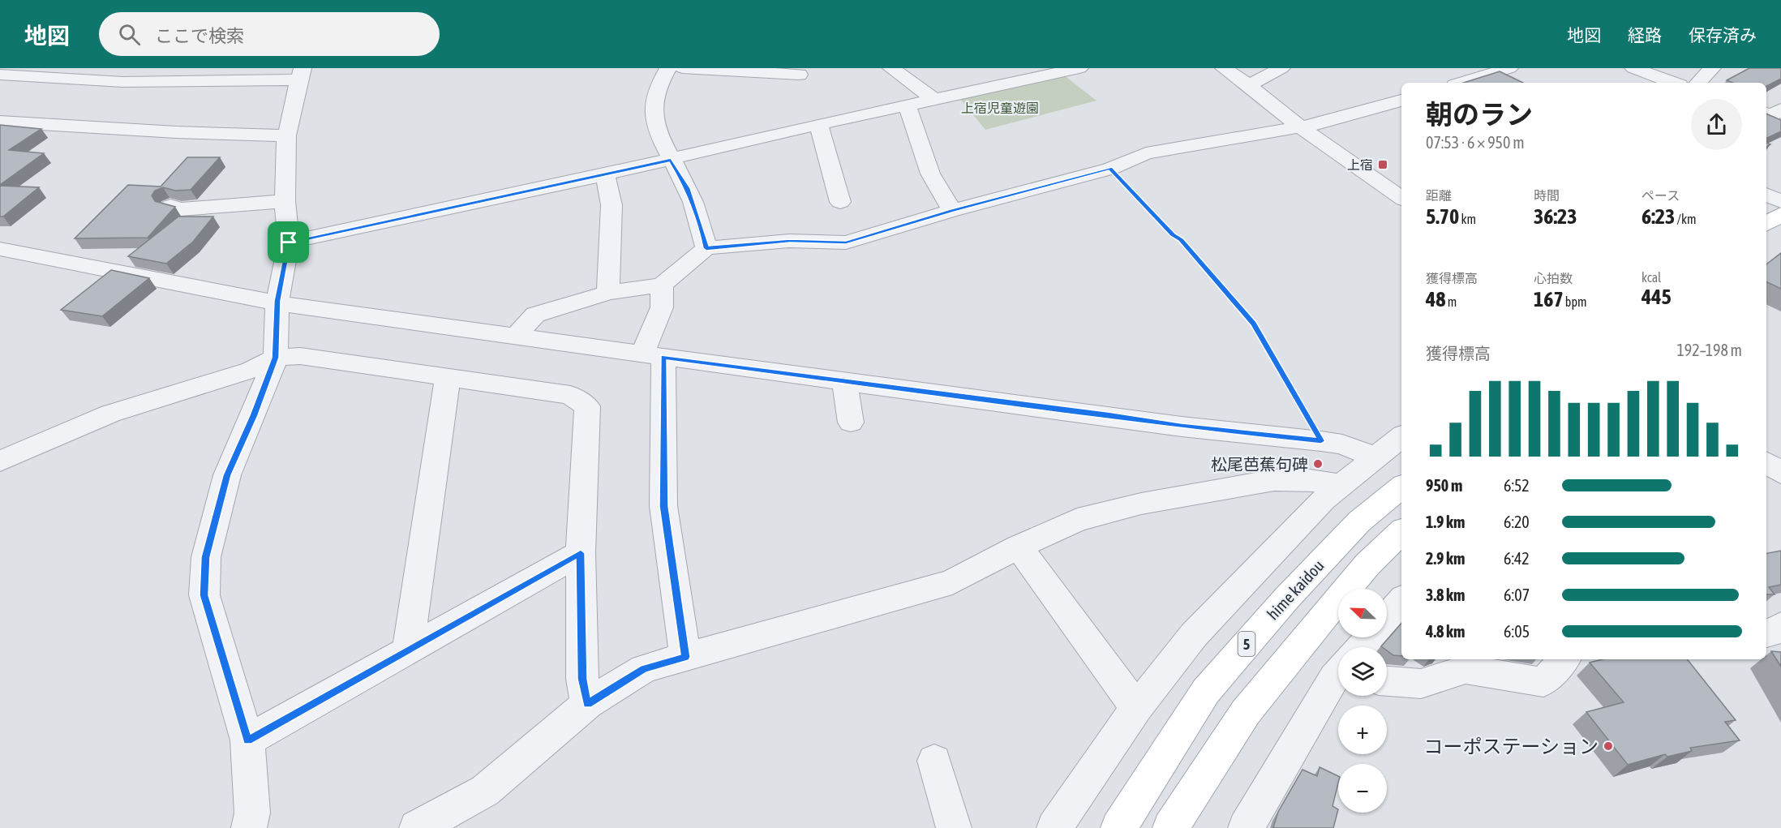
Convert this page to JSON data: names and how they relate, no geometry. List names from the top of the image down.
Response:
{
  "streets": {
    "main road": ["hime kaidou", "5"]
  },
  "parks": ["上宿児童遊園"],
  "places": {
    "transit": ["上宿"],
    "other": ["松尾芭蕉句碑", "コーポステーション"]
  },
  "north": "top left",
  "page": {
    "header": "地図",
    "search": "ここで検索",
    "nav": ["地図", "経路", "保存済み"],
    "heading": ["朝のラン", "07:53 · 6 × 950 m"],
    "stats": [
      ["距離", "5.70 km"],
      ["時間", "36:23"],
      ["ペース", "6:23 /km"],
      ["獲得標高", "48 m"],
      ["心拍数", "167 bpm"],
      ["kcal", "445"]
    ],
    "chart": ["獲得標高", "192–198 m"],
    "list": [
      {
        "name": "950 m",
        "note": "6:52"
      },
      {
        "name": "1.9 km",
        "note": "6:20"
      },
      {
        "name": "2.9 km",
        "note": "6:42"
      },
      {
        "name": "3.8 km",
        "note": "6:07"
      },
      {
        "name": "4.8 km",
        "note": "6:05"
      }
    ],
    "map_buttons": ["+", "−"]
  }
}
